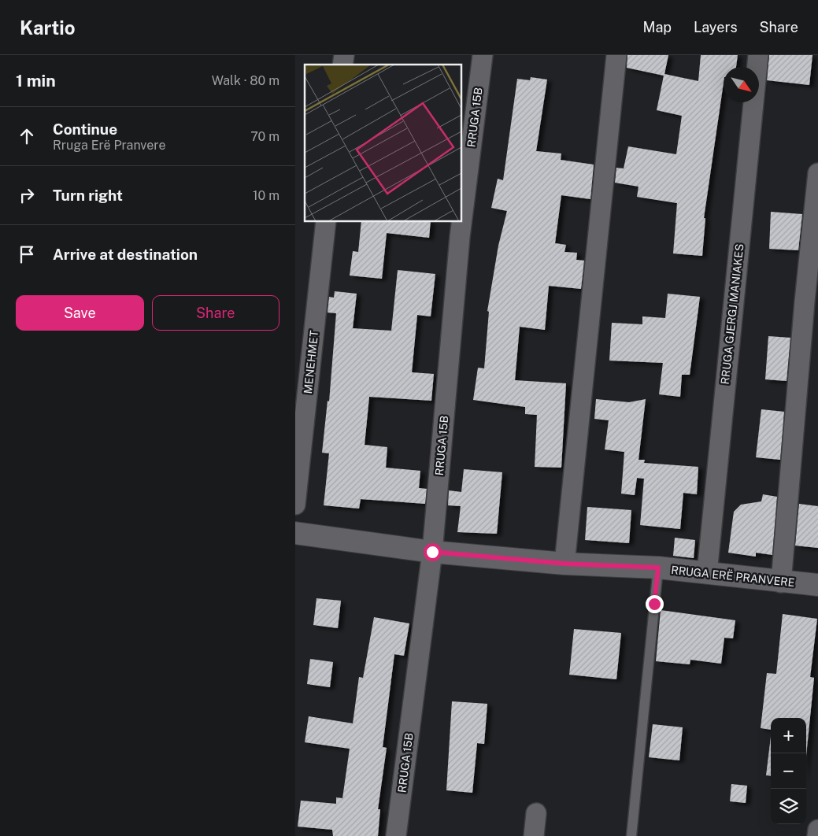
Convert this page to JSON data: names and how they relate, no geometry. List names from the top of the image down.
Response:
{
  "streets": {
    "street": [
      "RRUGA 15B",
      "RRUGA GJERGJ MANIAKES",
      "MENEHMET",
      "RRUGA ERË PRANVERE"
    ]
  },
  "crossings": [
    ["RRUGA 15B", "RRUGA ERË PRANVERE"],
    ["RRUGA GJERGJ MANIAKES", "RRUGA ERË PRANVERE"]
  ],
  "north": "bottom right",
  "page": {
    "header": "Kartio",
    "nav": ["Map", "Layers", "Share"],
    "heading": ["1 min", "Walk · 80 m"],
    "list": [
      ["Continue", "Rruga Erë Pranvere", "70 m"],
      ["Turn right", "10 m"],
      "Arrive at destination"
    ],
    "buttons": ["Save", "Share"],
    "map_buttons": ["+", "−"]
  }
}
